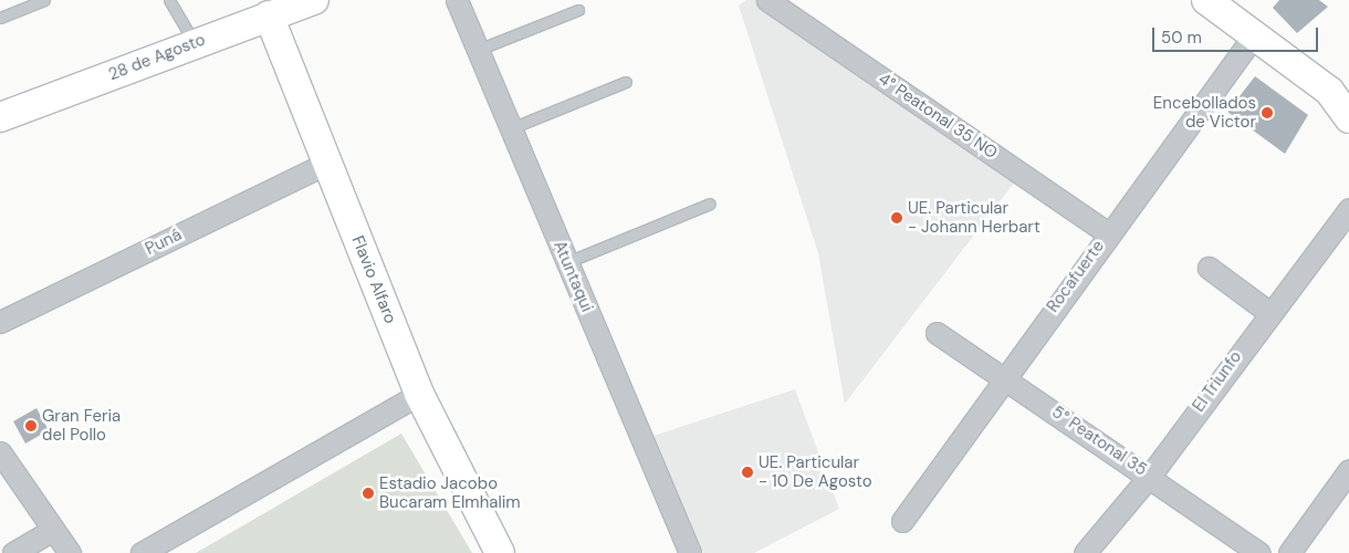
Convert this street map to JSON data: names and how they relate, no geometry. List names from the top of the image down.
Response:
{
  "streets": {
    "street": [
      "28 de Agosto",
      "4° Peatonal 35 NO",
      "Puná",
      "Atuntaqui",
      "Rocafuerte",
      "Flavio Alfaro",
      "El Triunfo",
      "5° Peatonal 35"
    ]
  },
  "crossings": [
    ["28 de Agosto", "Flavio Alfaro"],
    ["4° Peatonal 35 NO", "Rocafuerte"],
    ["Puná", "Flavio Alfaro"],
    ["Rocafuerte", "5° Peatonal 35"],
    ["El Triunfo", "5° Peatonal 35"]
  ],
  "places": [
    "Encebollados de Victor",
    "UE. Particular - Johann Herbart",
    "Gran Feria del Pollo",
    "UE. Particular - 10 De Agosto",
    "Estadio Jacobo Bucaram Elmhalim"
  ],
  "scale_bar": "50 m"
}
